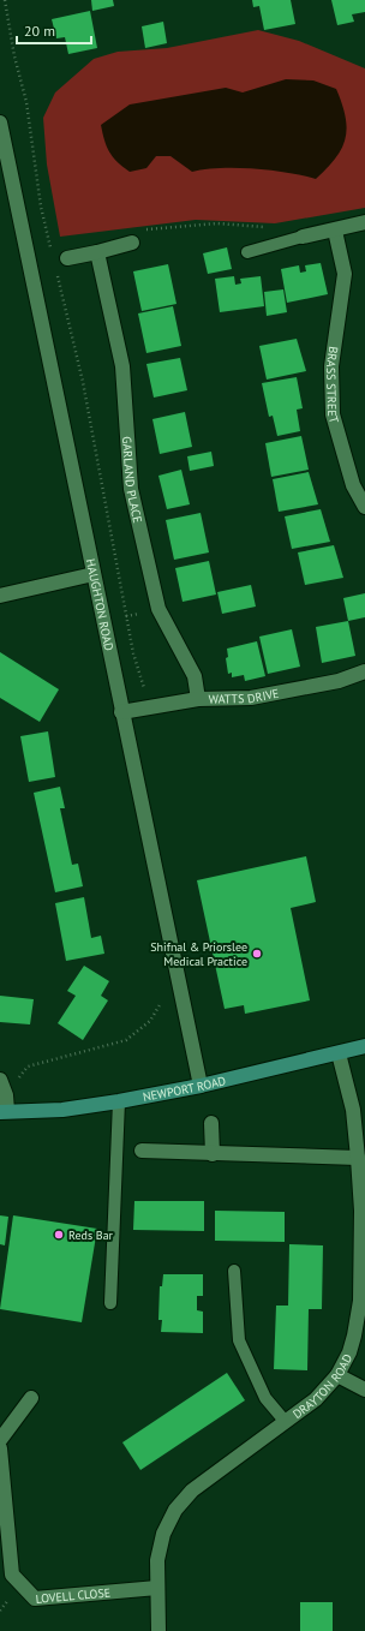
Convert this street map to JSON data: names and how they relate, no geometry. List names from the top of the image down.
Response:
{
  "streets": {
    "main road": ["NEWPORT ROAD"],
    "street": [
      "BRASS STREET",
      "GARLAND PLACE",
      "HAUGHTON ROAD",
      "WATTS DRIVE",
      "DRAYTON ROAD",
      "LOVELL CLOSE"
    ]
  },
  "crossings": [
    ["GARLAND PLACE", "WATTS DRIVE"],
    ["HAUGHTON ROAD", "WATTS DRIVE"],
    ["HAUGHTON ROAD", "NEWPORT ROAD"],
    ["NEWPORT ROAD", "DRAYTON ROAD"],
    ["DRAYTON ROAD", "LOVELL CLOSE"]
  ],
  "places": ["Shifnal & Priorslee Medical Practice", "Reds Bar"],
  "scale_bar": "20 m"
}
